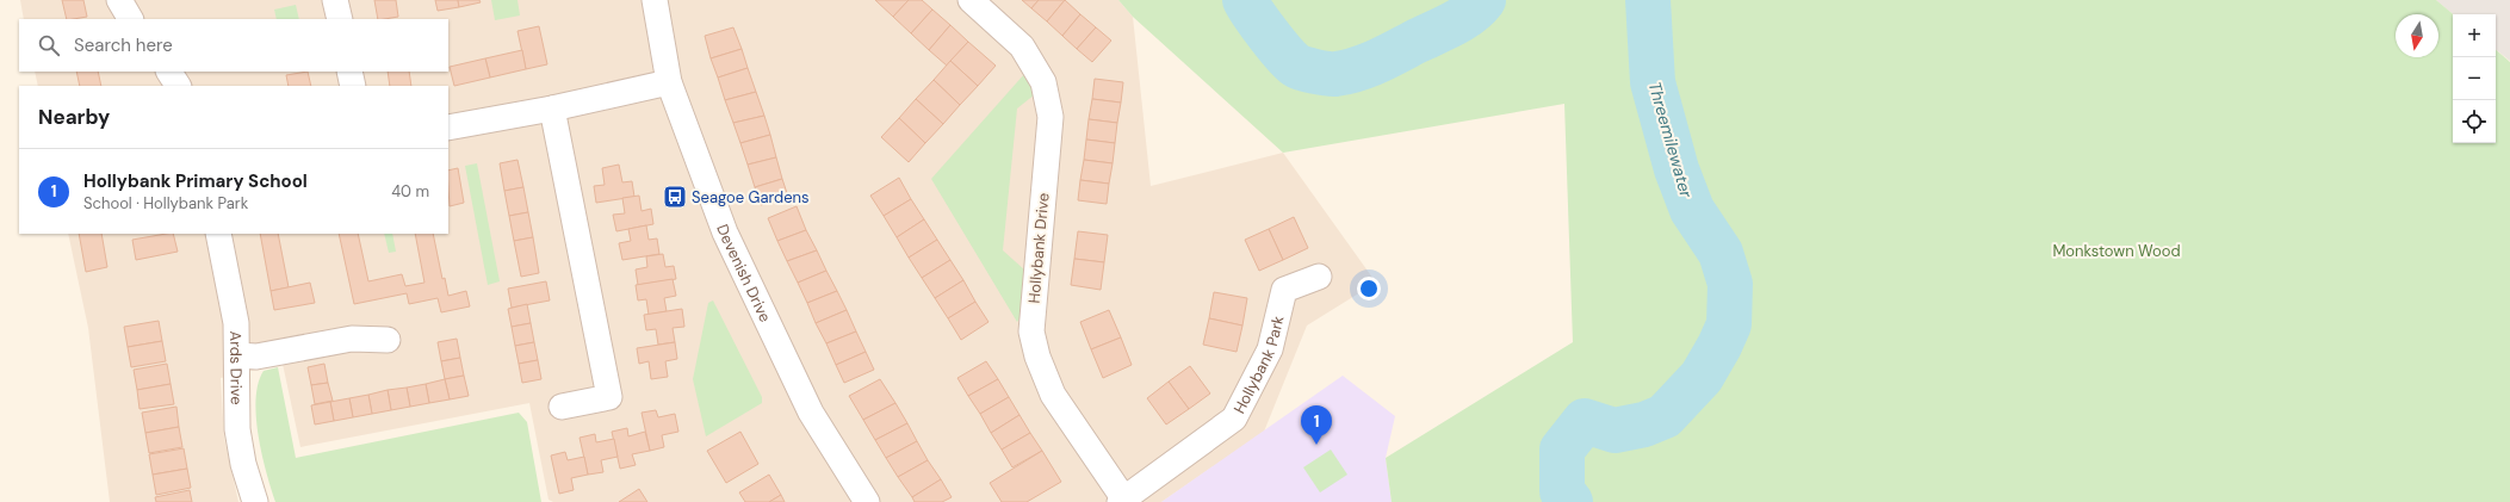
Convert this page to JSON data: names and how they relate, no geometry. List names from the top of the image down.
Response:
{
  "streets": {
    "street": [
      "Hollybank Drive",
      "Devenish Drive",
      "Hollybank Park",
      "Ards Drive"
    ]
  },
  "crossings": [
    ["Hollybank Drive", "Hollybank Park"]
  ],
  "water": ["Threemilewater"],
  "parks": ["Monkstown Wood"],
  "places": {
    "bus stop": ["Seagoe Gardens"]
  },
  "north": "bottom",
  "page": {
    "map_buttons": ["+", "−"],
    "search": "Search here",
    "heading": "Nearby",
    "list": [
      {
        "mark": "1",
        "name": "Hollybank Primary School",
        "note": "School · Hollybank Park",
        "value": "40 m"
      }
    ],
    "pins": "1"
  }
}
